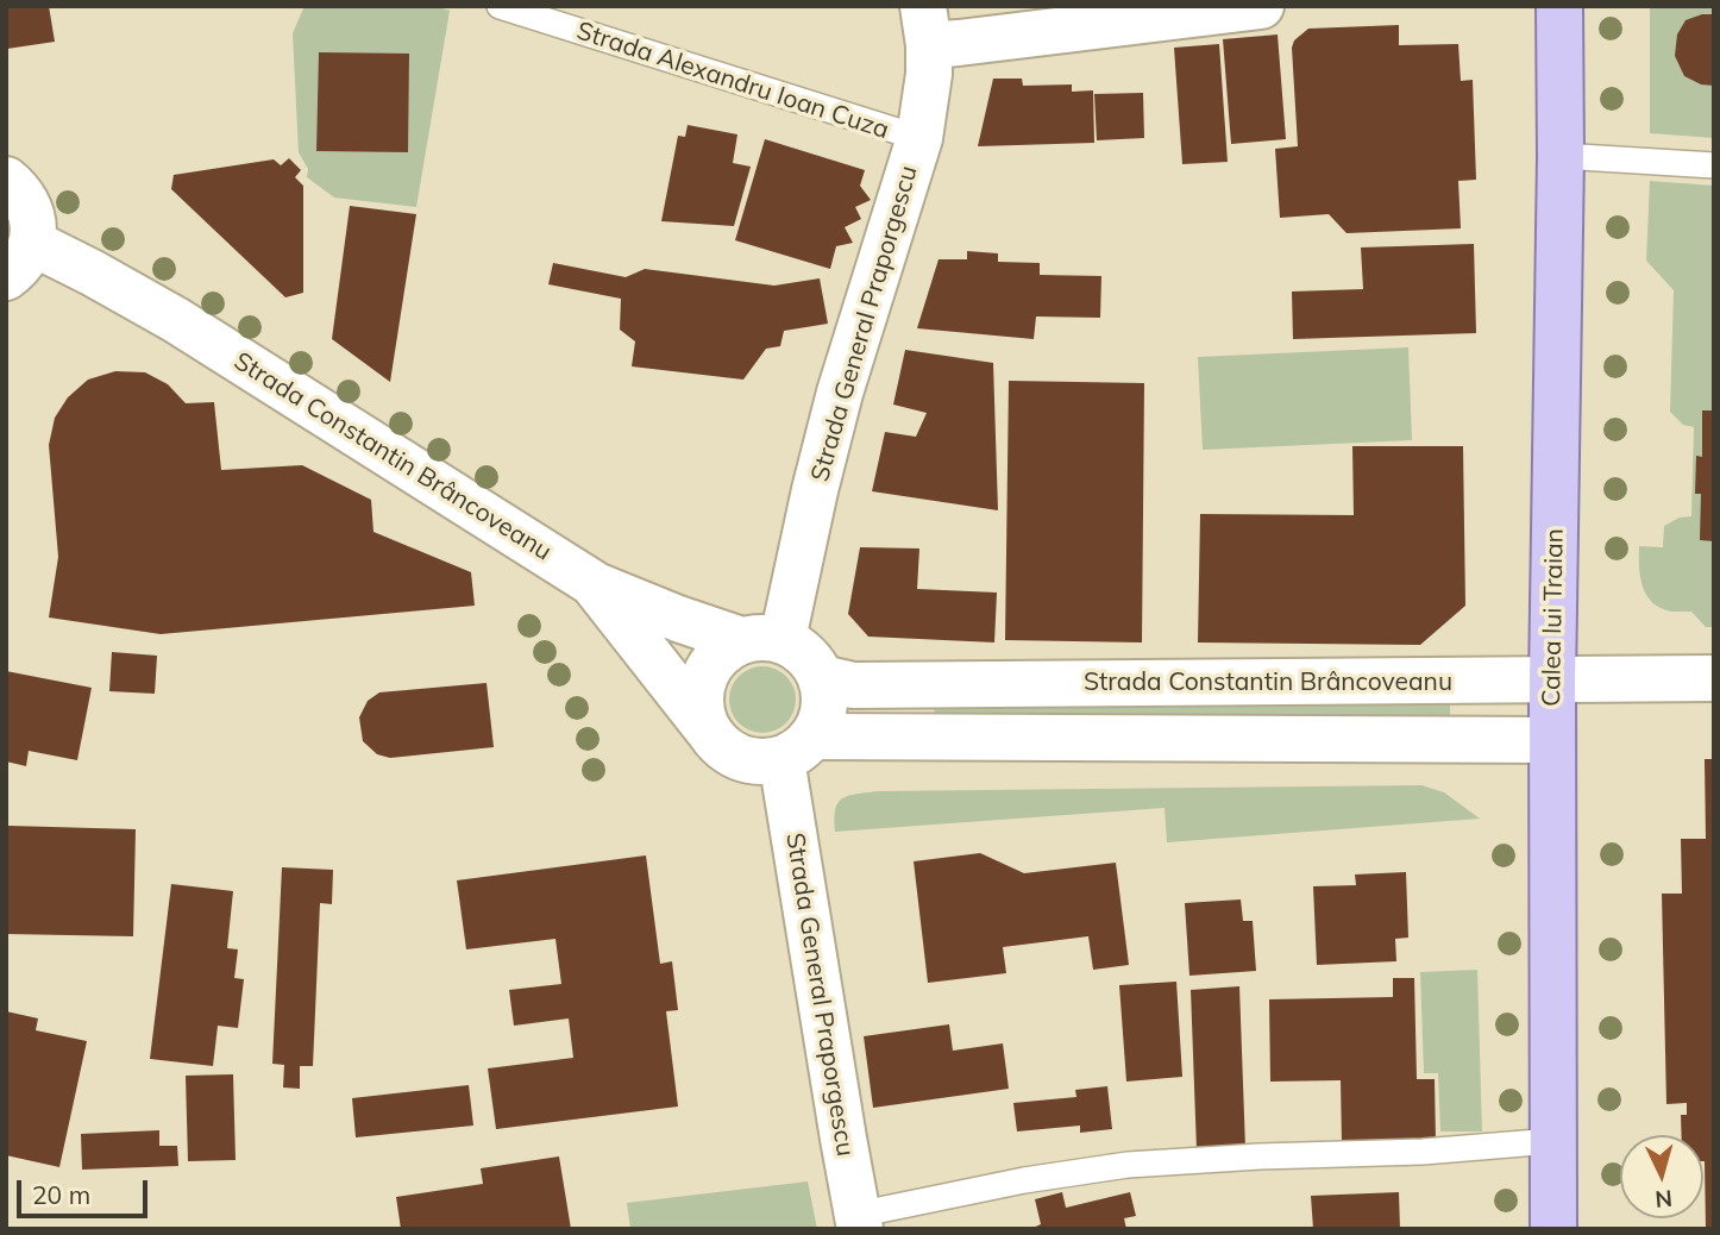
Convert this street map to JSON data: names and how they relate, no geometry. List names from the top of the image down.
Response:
{
  "streets": {
    "main road": ["Calea lui Traian"],
    "street": ["Strada General Praporgescu", "Strada Constantin Brâncoveanu"],
    "lane": ["Strada Alexandru Ioan Cuza"]
  },
  "crossings": [
    ["Strada Alexandru Ioan Cuza", "Strada General Praporgescu"],
    ["Strada General Praporgescu", "Strada Constantin Brâncoveanu"],
    ["Strada Constantin Brâncoveanu", "Calea lui Traian"]
  ],
  "scale_bar": "20 m",
  "north": "bottom"
}
